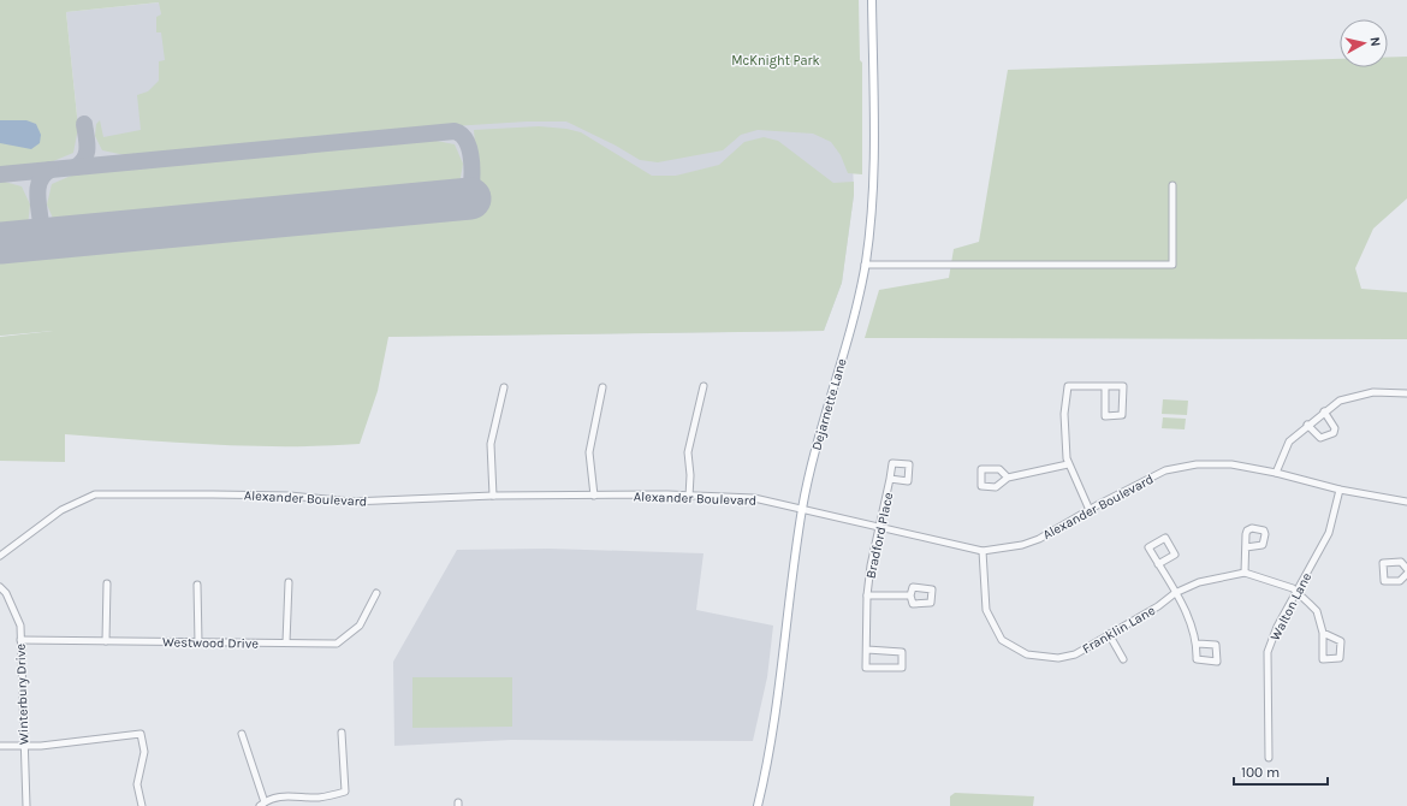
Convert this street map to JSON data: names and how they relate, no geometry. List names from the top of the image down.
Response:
{
  "streets": {
    "main road": ["Dejarnette Lane"],
    "street": [
      "Alexander Boulevard",
      "Bradford Place",
      "Walton Lane",
      "Franklin Lane",
      "Westwood Drive",
      "Winterbury Drive"
    ]
  },
  "crossings": [
    ["Dejarnette Lane", "Alexander Boulevard"],
    ["Alexander Boulevard", "Bradford Place"],
    ["Alexander Boulevard", "Walton Lane"],
    ["Alexander Boulevard", "Franklin Lane"],
    ["Westwood Drive", "Winterbury Drive"]
  ],
  "parks": ["McKnight Park"],
  "scale_bar": "100 m",
  "north": "right"
}
